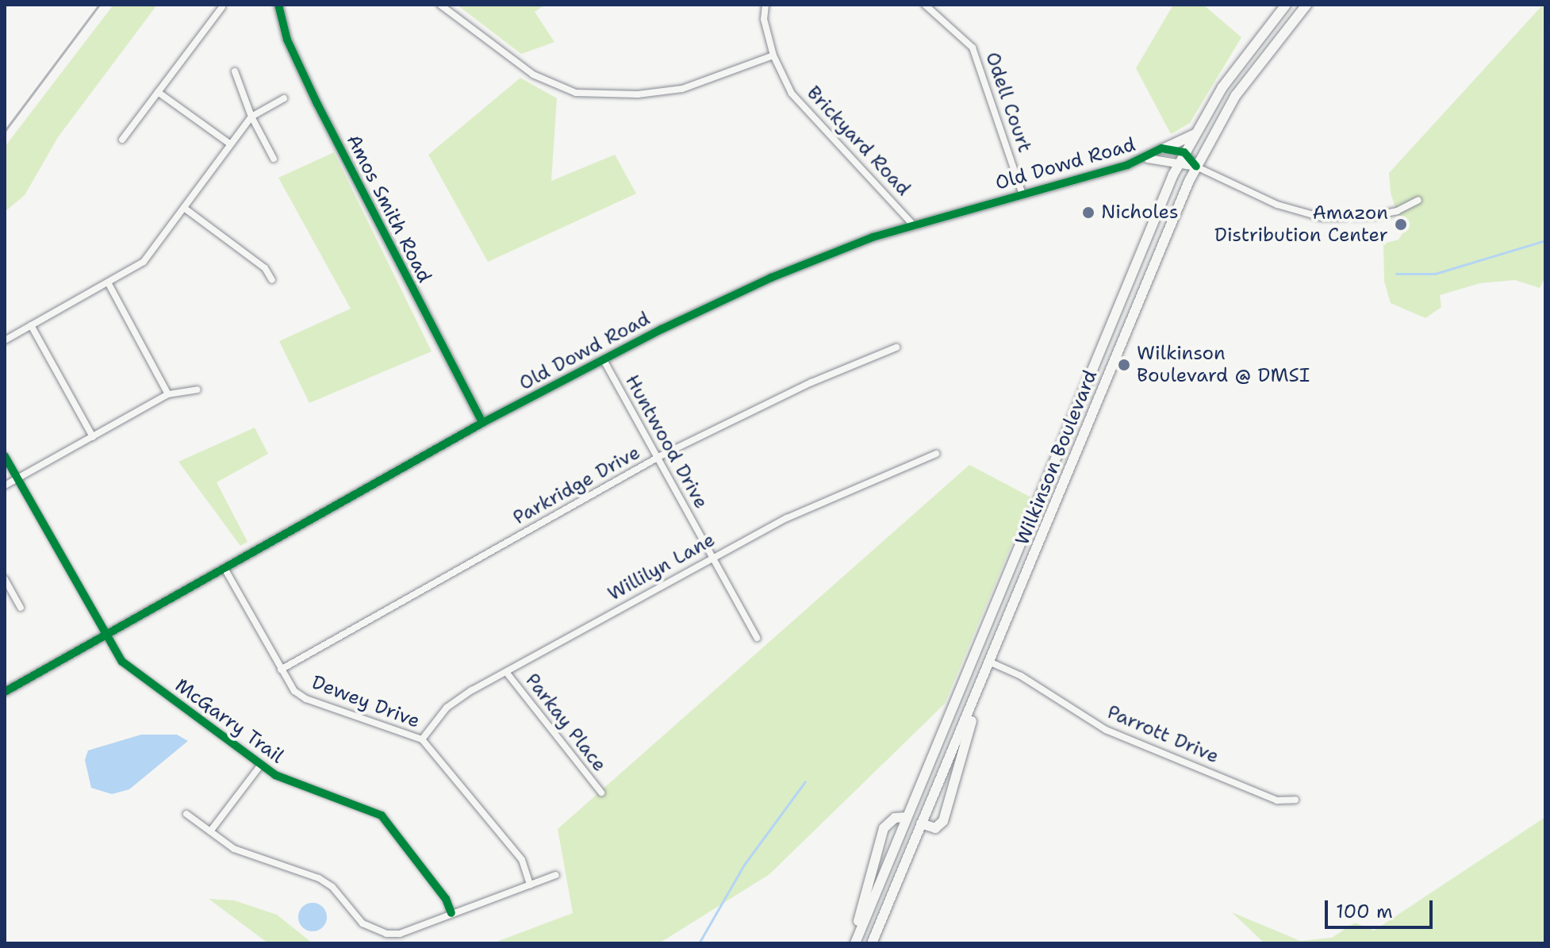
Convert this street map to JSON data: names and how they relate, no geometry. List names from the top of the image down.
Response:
{
  "streets": {
    "main road": ["Wilkinson Boulevard"],
    "street": [
      "Odell Court",
      "Brickyard Road",
      "Old Dowd Road",
      "Amos Smith Road",
      "Huntwood Drive",
      "Parkridge Drive",
      "Willilyn Lane",
      "Dewey Drive",
      "McGarry Trail",
      "Parkay Place",
      "Parrott Drive"
    ]
  },
  "crossings": [
    ["Odell Court", "Old Dowd Road"],
    ["Brickyard Road", "Old Dowd Road"],
    ["Old Dowd Road", "Amos Smith Road"],
    ["Old Dowd Road", "Huntwood Drive"],
    ["Old Dowd Road", "Wilkinson Boulevard"],
    ["Old Dowd Road", "Dewey Drive"],
    ["Old Dowd Road", "McGarry Trail"],
    ["Huntwood Drive", "Parkridge Drive"],
    ["Huntwood Drive", "Willilyn Lane"],
    ["Wilkinson Boulevard", "Parrott Drive"],
    ["Parkridge Drive", "Dewey Drive"],
    ["Willilyn Lane", "Dewey Drive"],
    ["Willilyn Lane", "Parkay Place"]
  ],
  "places": ["Nicholes", "Amazon Distribution Center", "Wilkinson Boulevard @ DMSI"],
  "scale_bar": "100 m"
}
